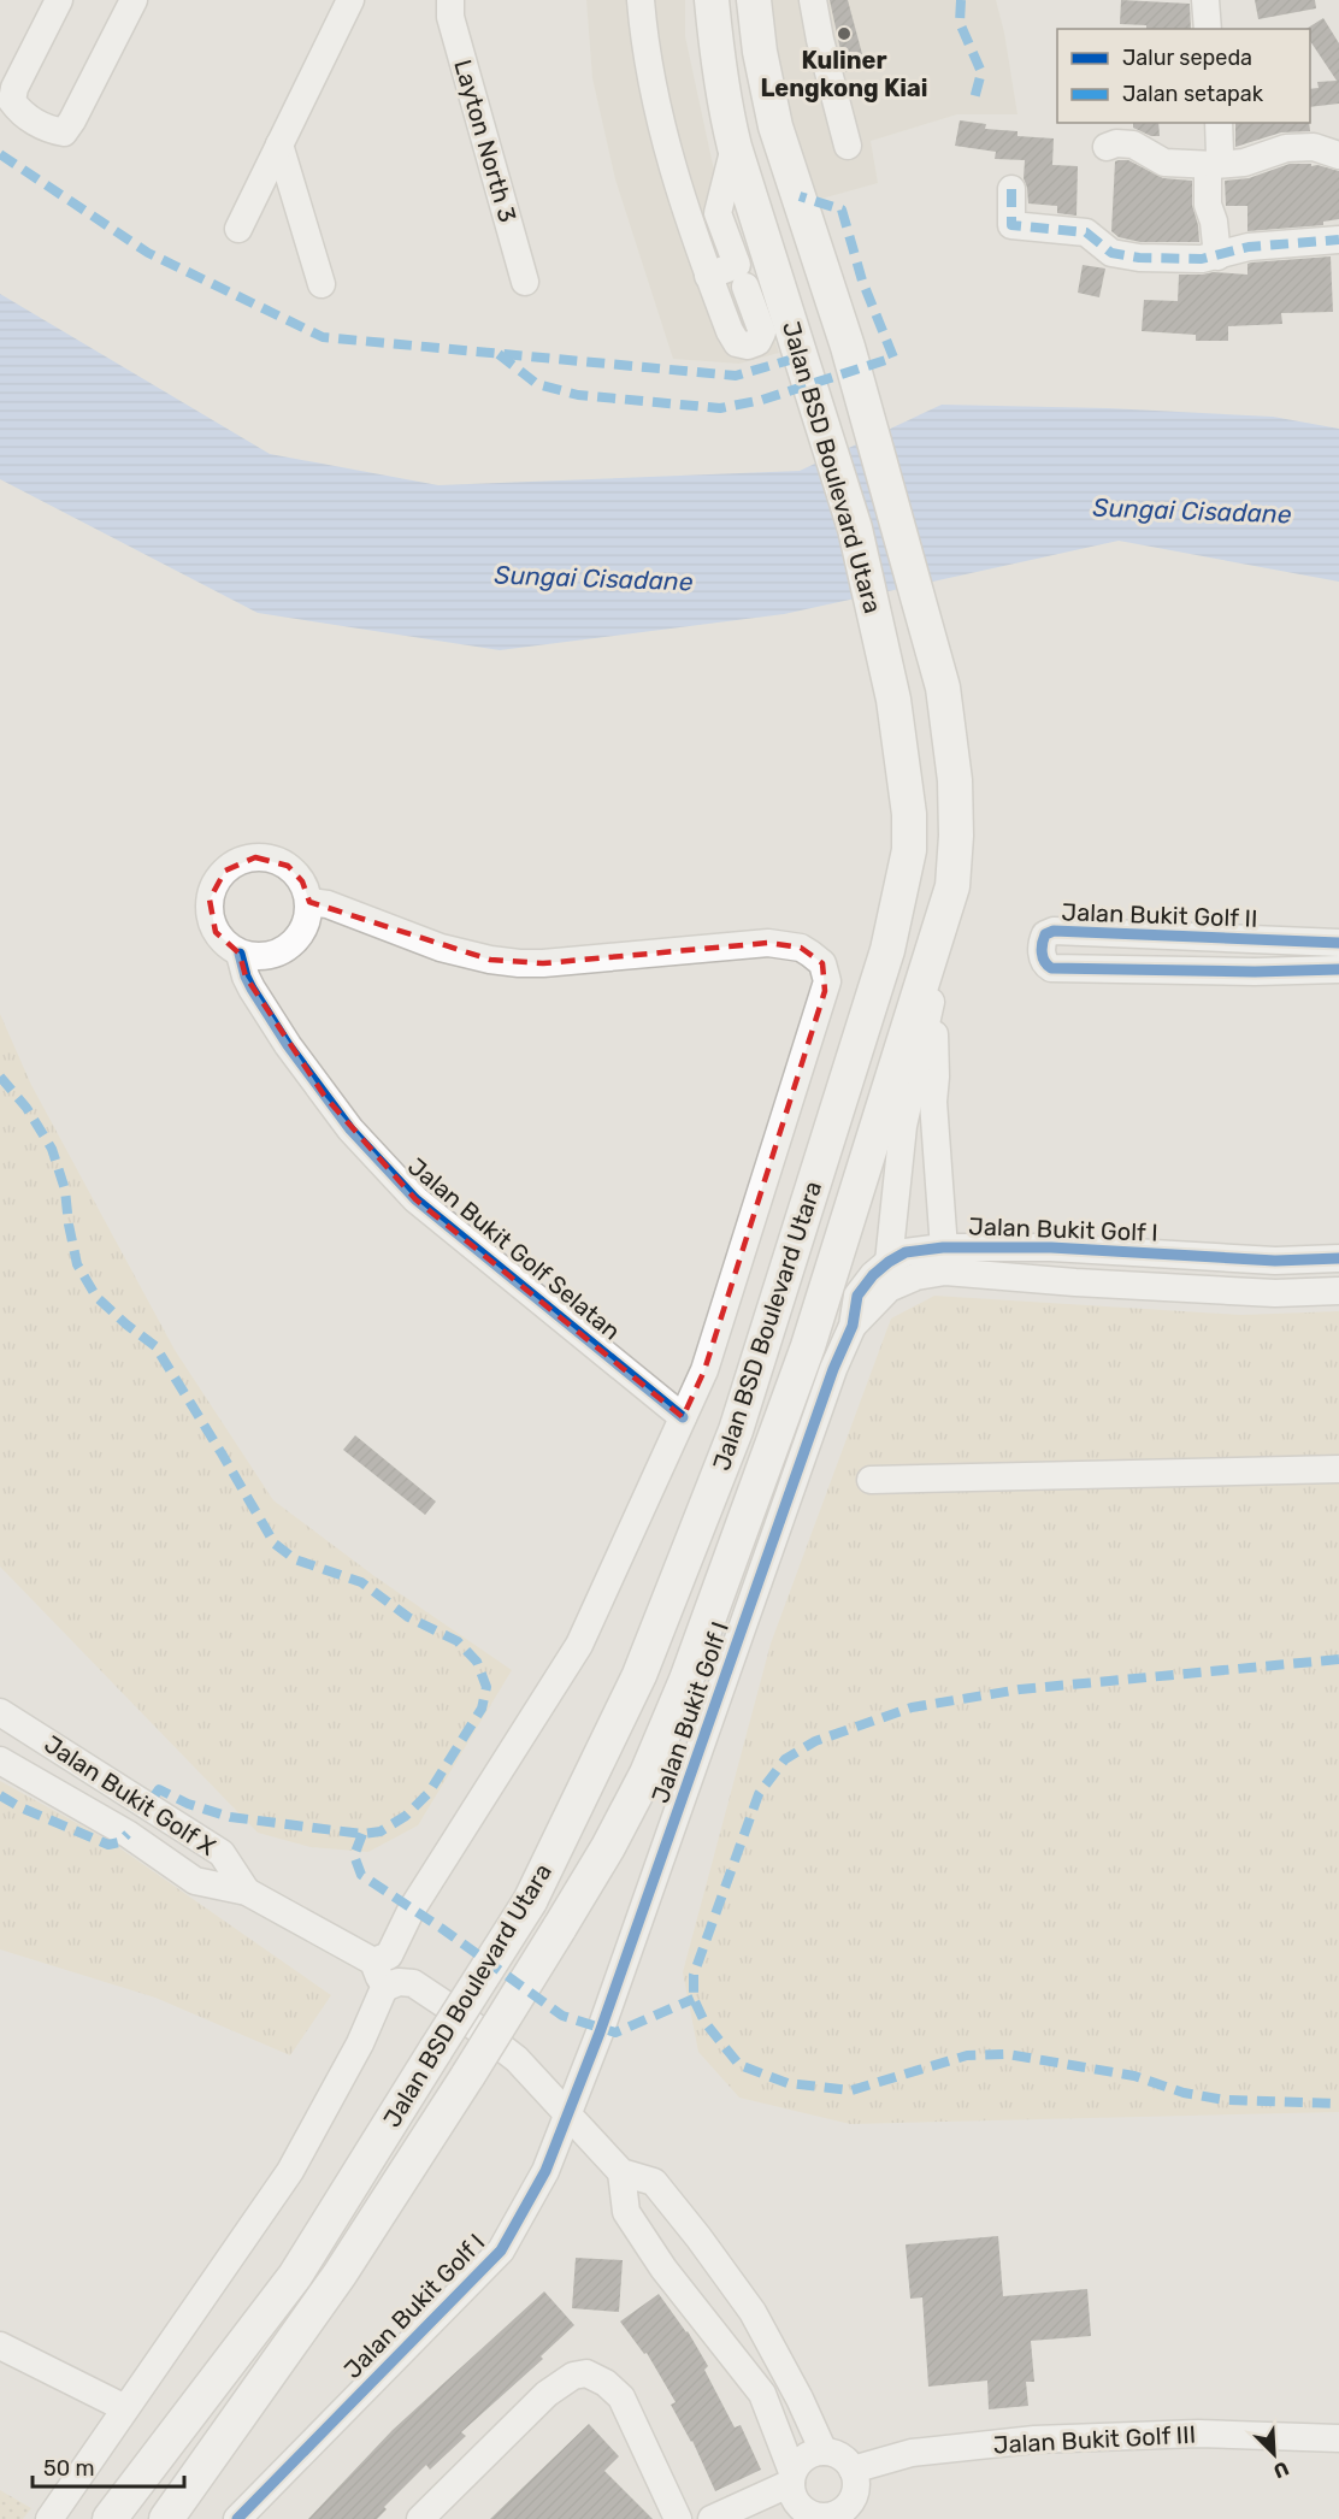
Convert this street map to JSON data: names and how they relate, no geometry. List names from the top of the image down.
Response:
{
  "streets": {
    "main road": ["Jalan BSD Boulevard Utara"],
    "street": [
      "Layton North 3",
      "Jalan Bukit Golf II",
      "Jalan Bukit Golf I",
      "Jalan Bukit Golf Selatan",
      "Jalan Bukit Golf X",
      "Jalan Bukit Golf III"
    ]
  },
  "crossings": [
    ["Jalan BSD Boulevard Utara", "Jalan Bukit Golf I"]
  ],
  "water": ["Sungai Cisadane"],
  "places": ["Kuliner Lengkong Kiai"],
  "legend": ["Jalur sepeda", "Jalan setapak"],
  "scale_bar": "50 m",
  "north": "bottom right"
}
